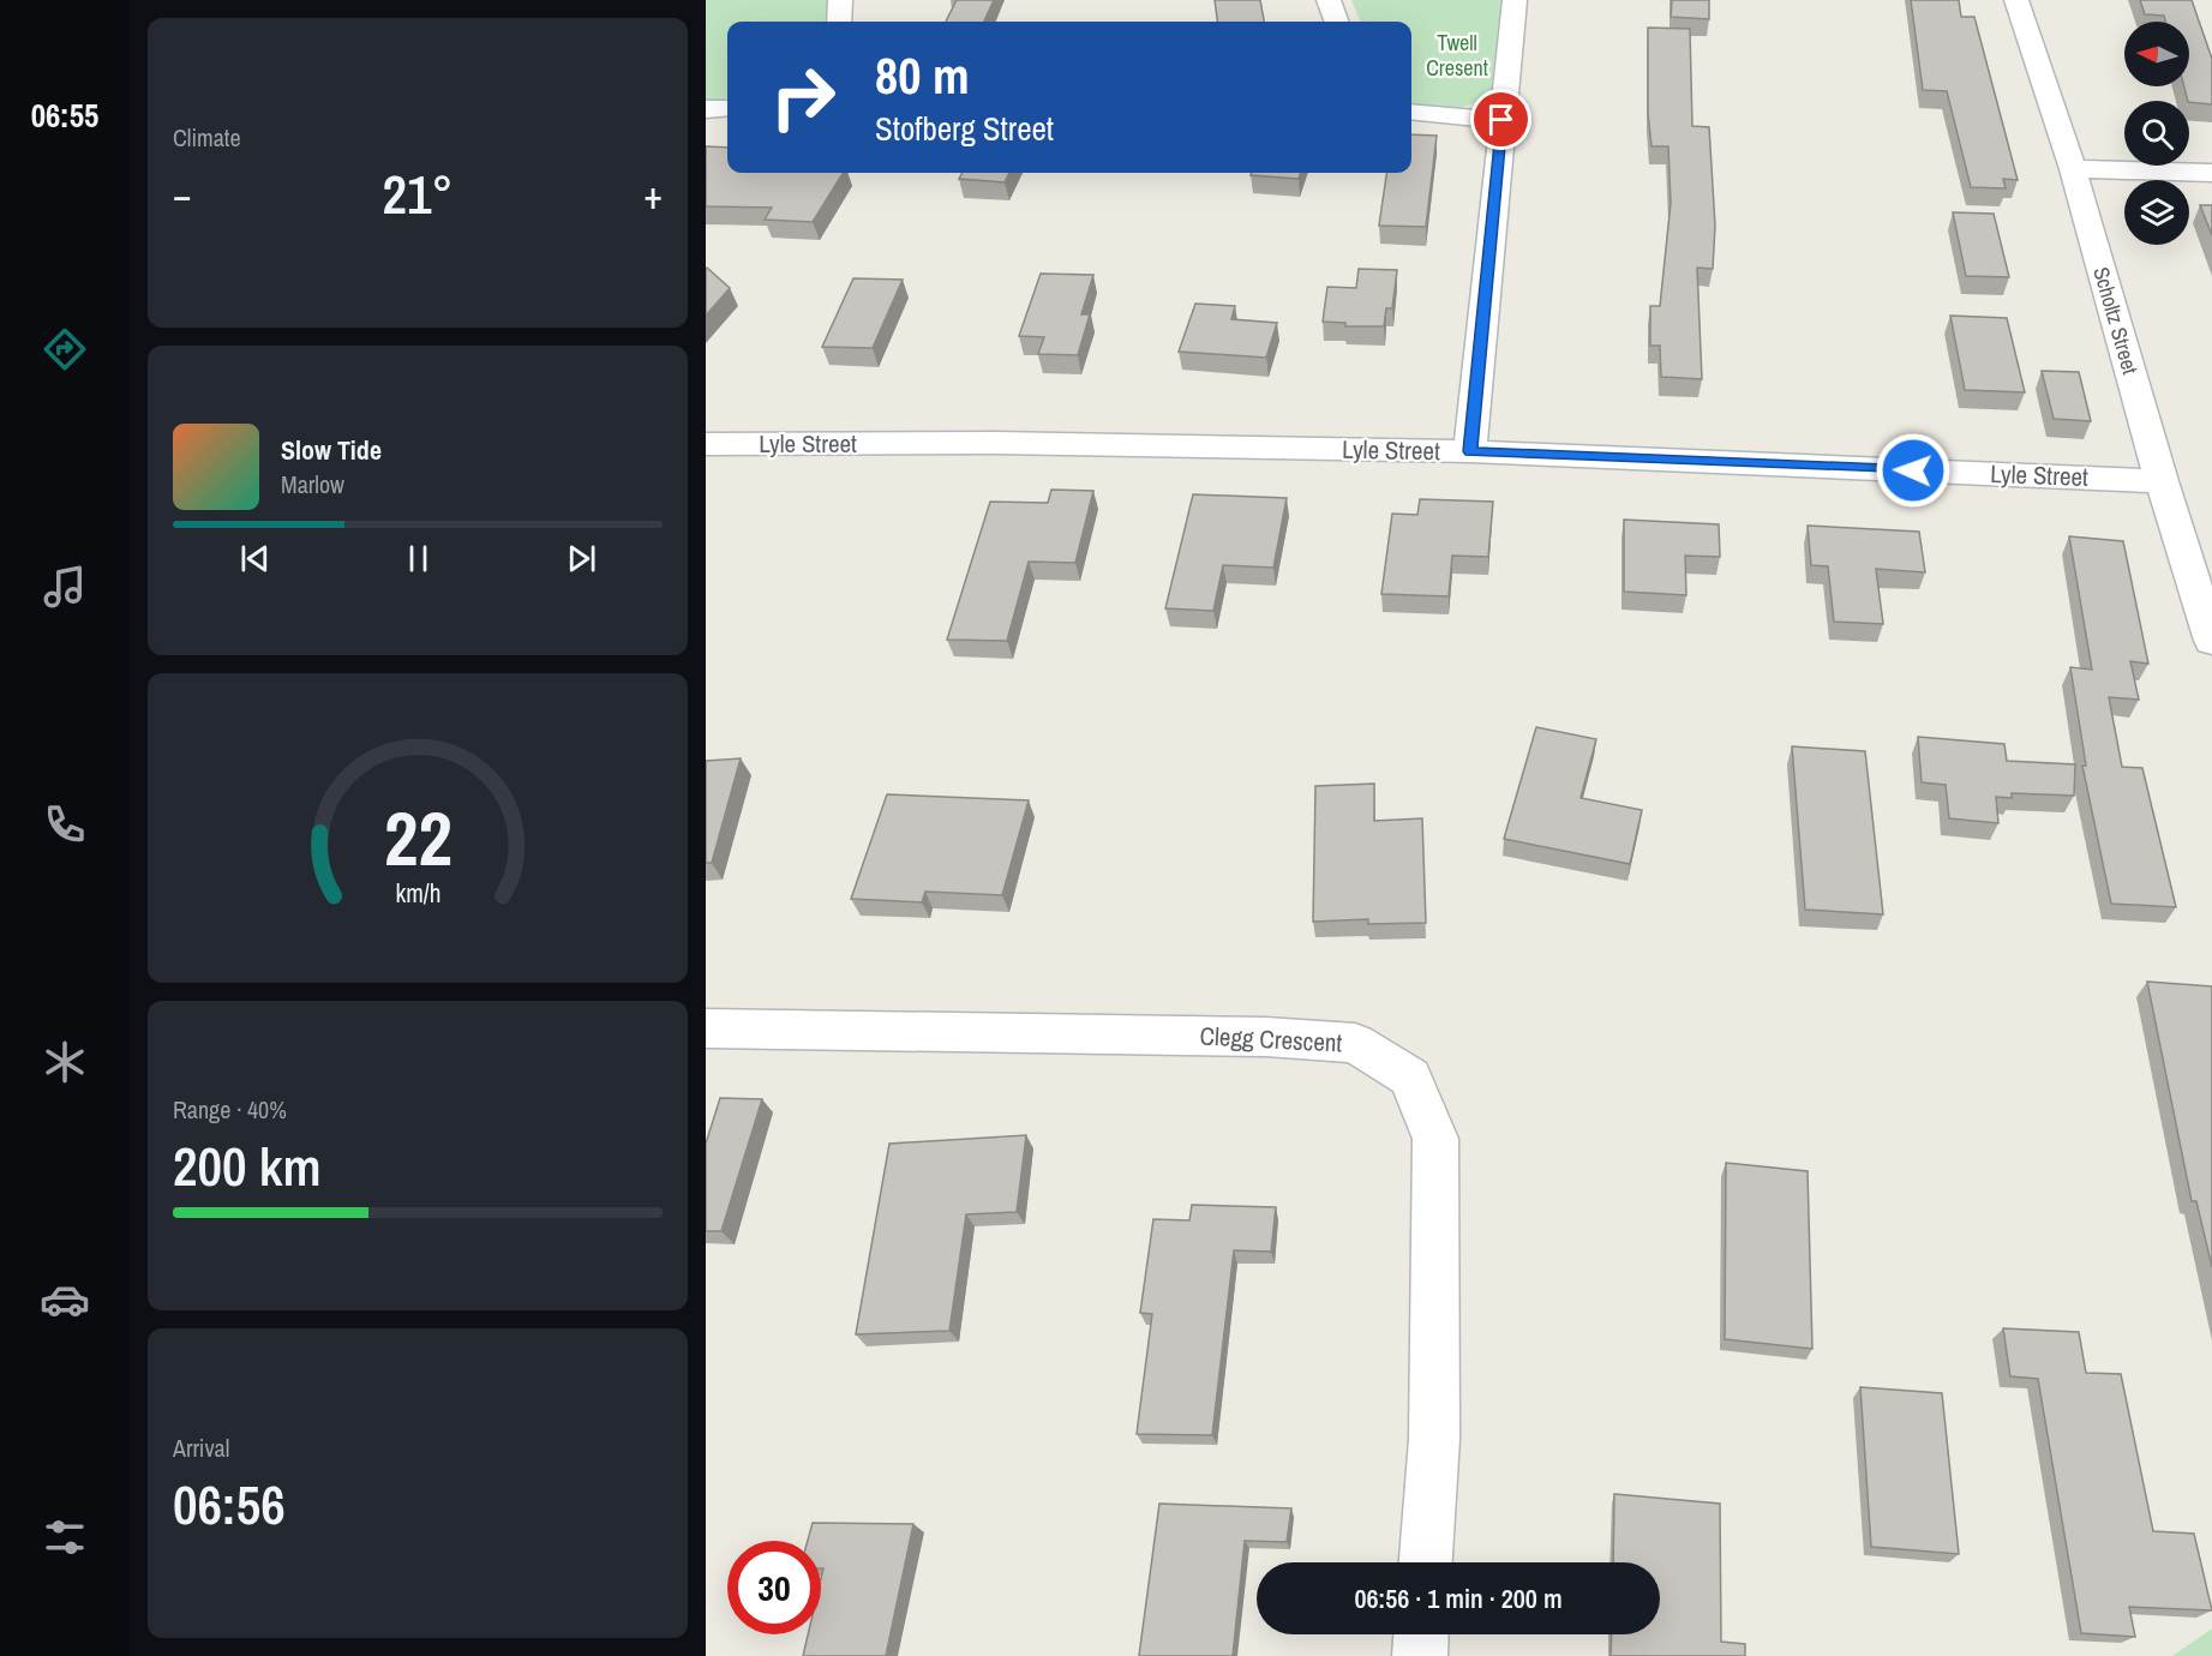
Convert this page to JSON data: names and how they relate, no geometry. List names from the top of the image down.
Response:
{
  "streets": {
    "street": ["Scholtz Street", "Lyle Street", "Clegg Crescent"]
  },
  "crossings": [
    ["Scholtz Street", "Lyle Street"]
  ],
  "parks": ["Twell Cresent"],
  "north": "left",
  "page": {
    "tabs": "06:55",
    "tile": [
      "Climate",
      ["Range · 40%", "200 km"],
      ["Arrival", "06:56"]
    ],
    "turn": ["80 m", "Stofberg Street"],
    "heat": ["−", "21°", "+"],
    "song": ["Slow Tide", "Marlow"],
    "limit": "30",
    "trip": "06:56 · 1 min · 200 m",
    "gauge": ["22", "km/h"]
  }
}
